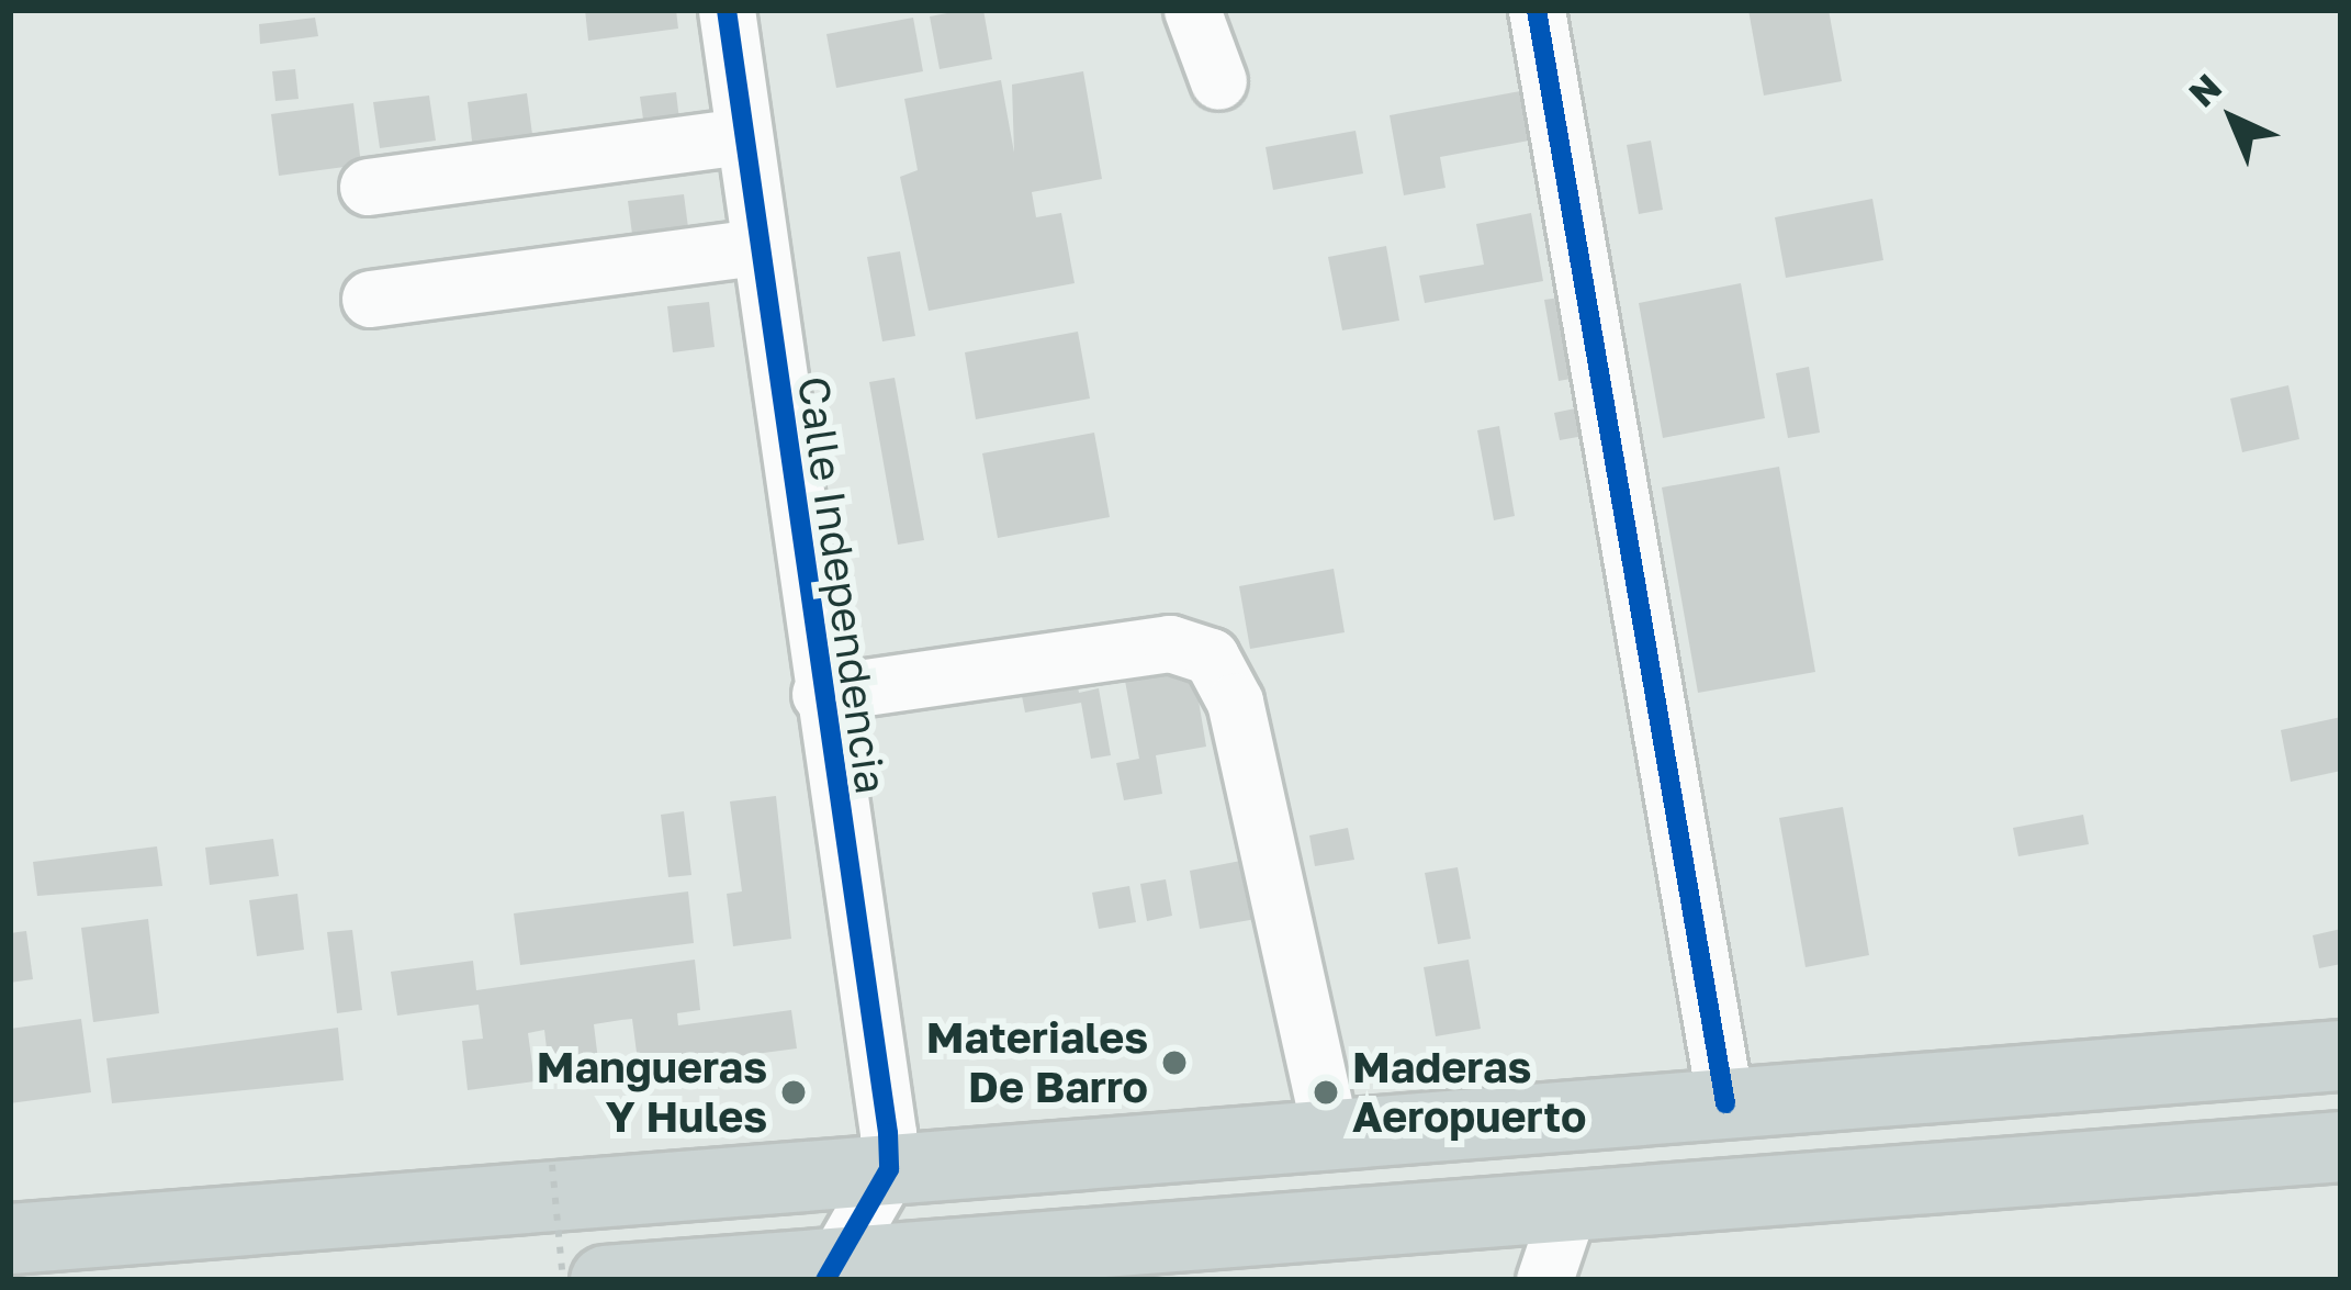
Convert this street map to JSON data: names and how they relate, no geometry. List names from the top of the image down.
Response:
{
  "streets": {
    "street": ["Calle Independencia"]
  },
  "places": ["Materiales De Barro", "Mangueras Y Hules", "Maderas Aeropuerto"],
  "north": "top left"
}
